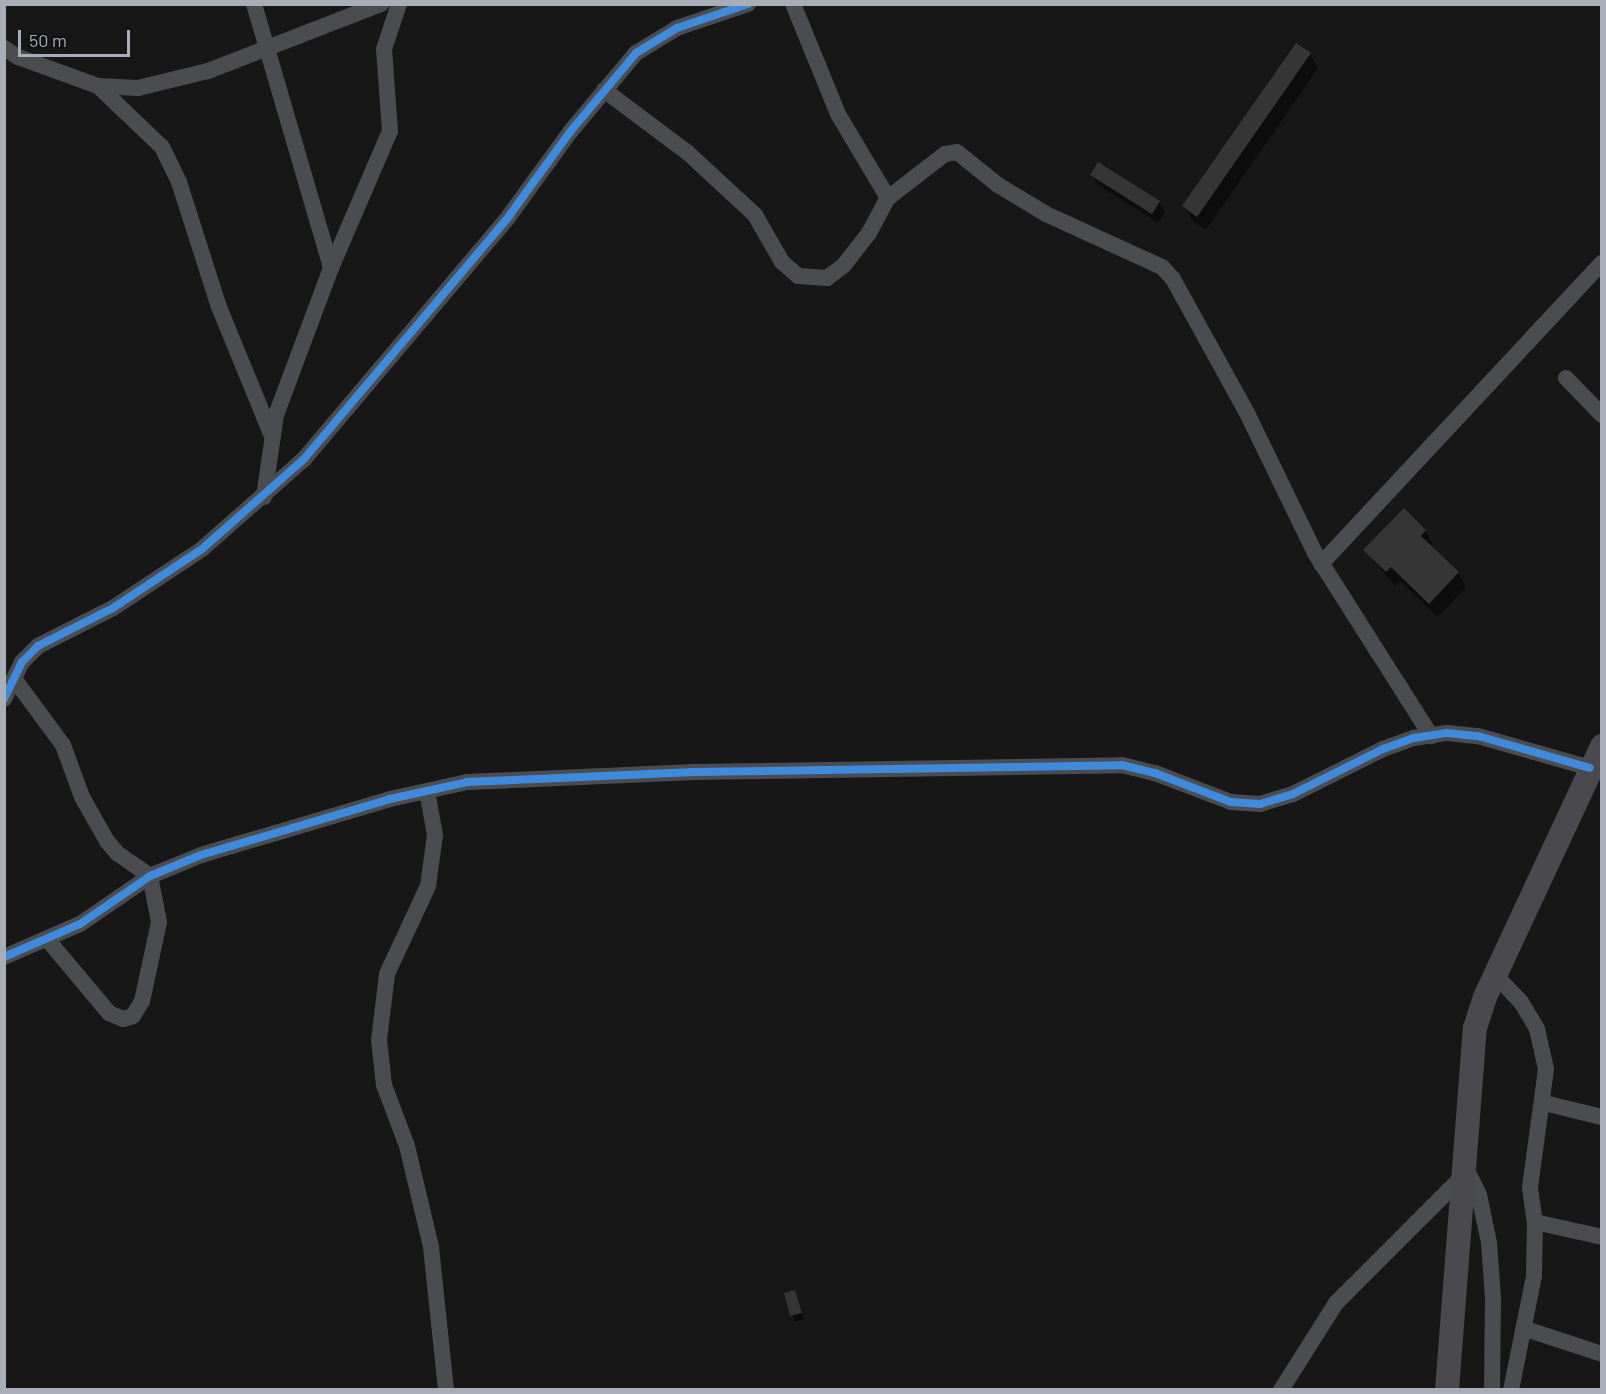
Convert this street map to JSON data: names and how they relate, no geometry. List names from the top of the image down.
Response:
{
  "scale_bar": "50 m"
}
